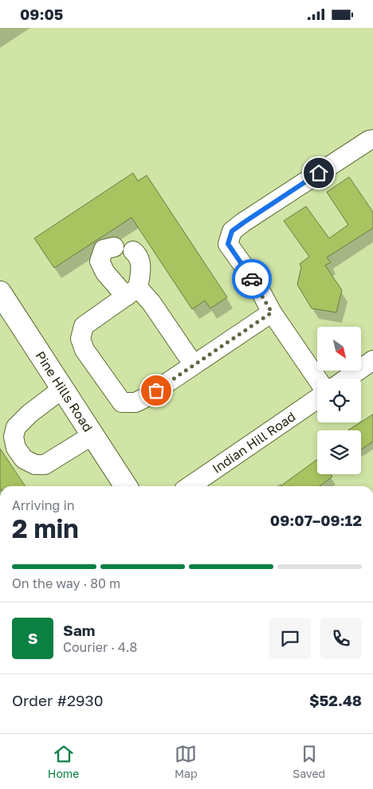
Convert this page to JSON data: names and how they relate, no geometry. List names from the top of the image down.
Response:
{
  "streets": {
    "main road": ["Pine Hills Road"],
    "street": ["Indian Hill Road"]
  },
  "north": "bottom right",
  "page": {
    "status": "09:05",
    "heading": ["2 min", "Arriving in", "09:07–09:12"],
    "panel": [
      "Sam",
      "Courier · 4.8",
      "Order #2930",
      "$52.48"
    ],
    "bar": "On the way · 80 m",
    "round": "S",
    "tabs": ["Home", "Map", "Saved"]
  }
}
